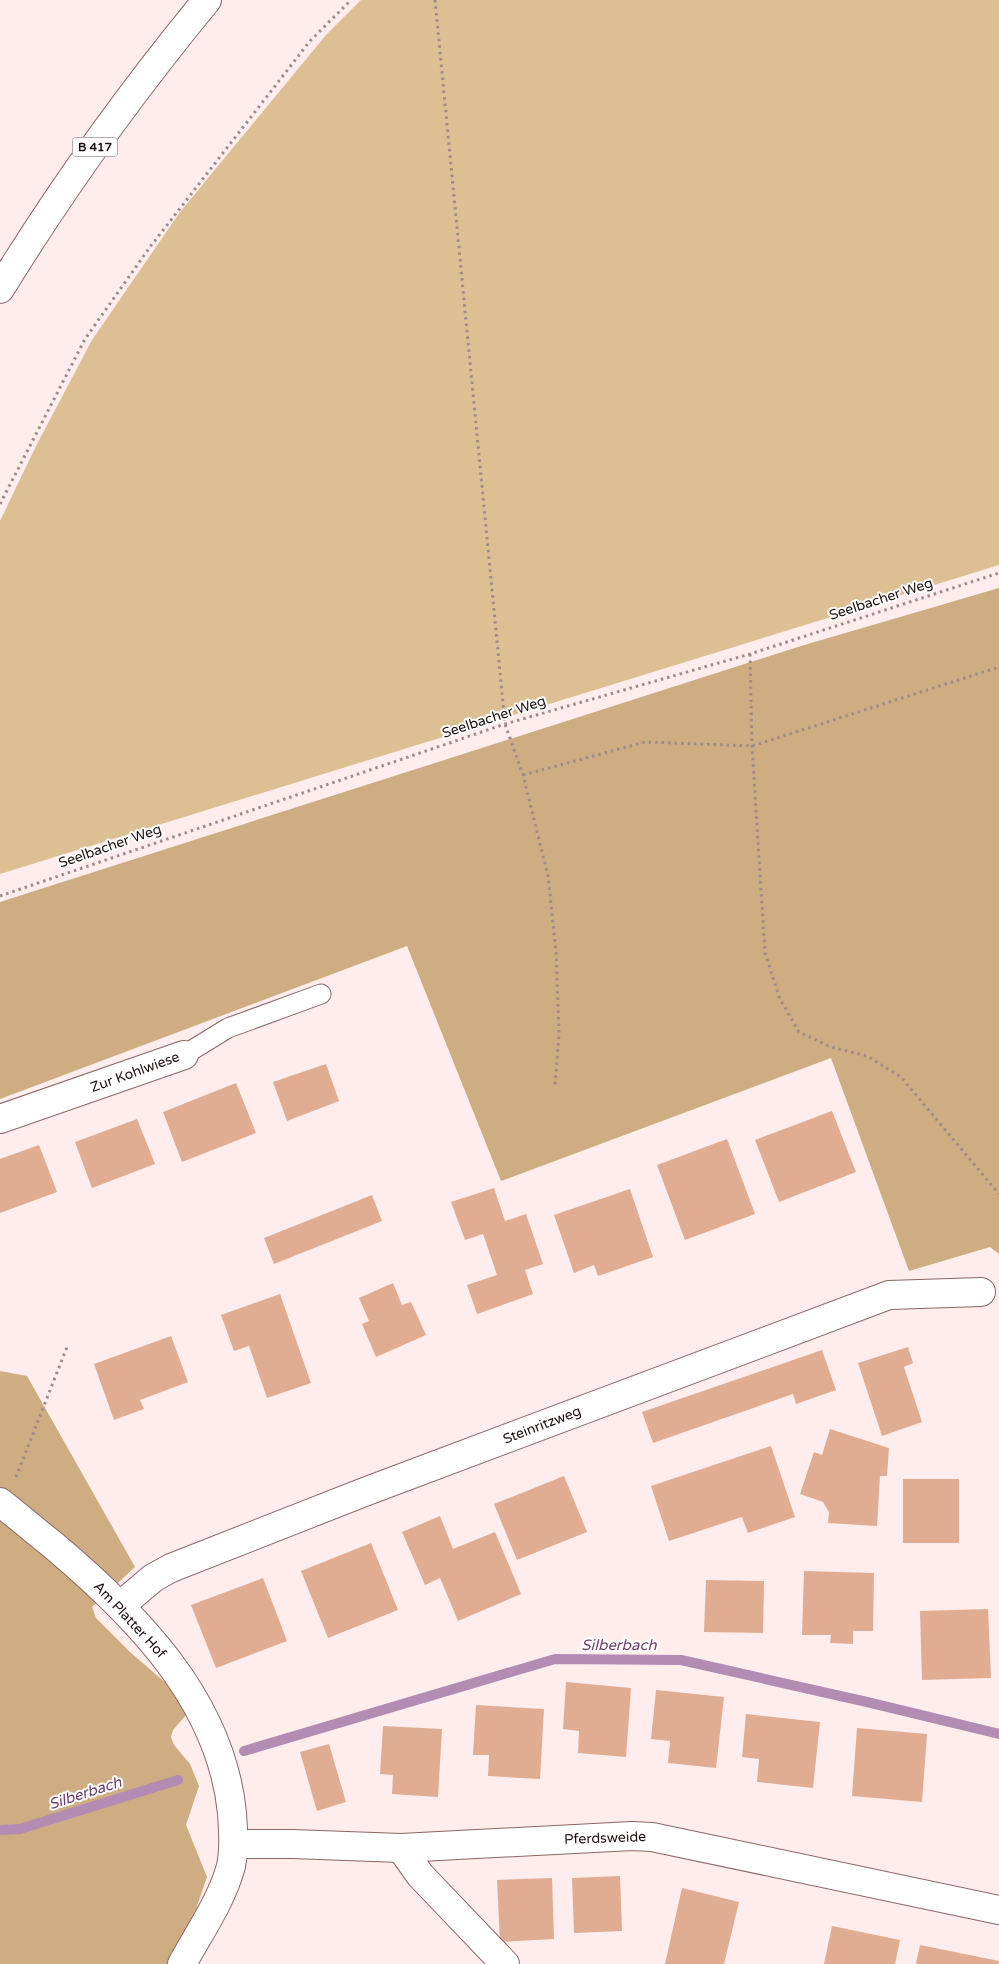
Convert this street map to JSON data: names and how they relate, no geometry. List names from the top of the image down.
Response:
{
  "streets": {
    "street": [
      "B 417",
      "Zur Kohlwiese",
      "Steinritzweg",
      "Am Platter Hof",
      "Pferdsweide"
    ],
    "path": ["Seelbacher Weg"]
  },
  "crossings": [
    ["Steinritzweg", "Am Platter Hof"],
    ["Am Platter Hof", "Pferdsweide"]
  ],
  "water": ["Silberbach"]
}
